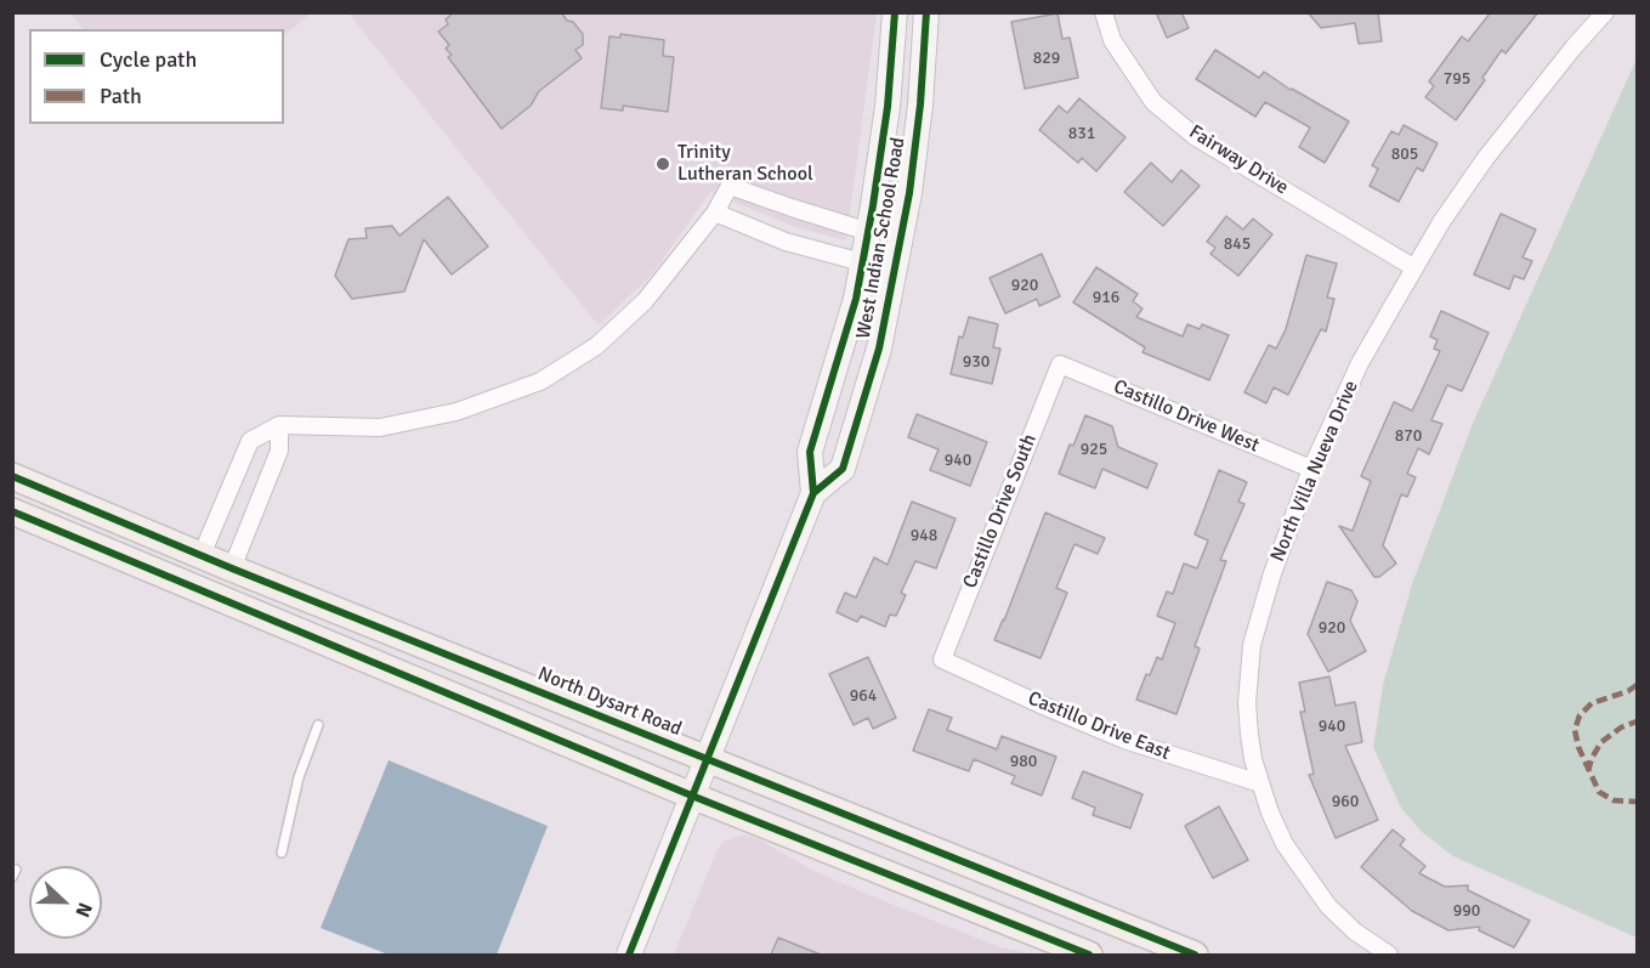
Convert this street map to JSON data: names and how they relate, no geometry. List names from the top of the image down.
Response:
{
  "streets": {
    "main road": ["West Indian School Road", "North Dysart Road"],
    "street": [
      "Fairway Drive",
      "Castillo Drive West",
      "North Villa Nueva Drive",
      "Castillo Drive South",
      "Castillo Drive East"
    ]
  },
  "crossings": [
    ["Fairway Drive", "North Villa Nueva Drive"],
    ["West Indian School Road", "North Dysart Road"],
    ["Castillo Drive West", "North Villa Nueva Drive"],
    ["Castillo Drive West", "Castillo Drive South"],
    ["North Villa Nueva Drive", "Castillo Drive East"],
    ["Castillo Drive South", "Castillo Drive East"]
  ],
  "places": ["Trinity Lutheran School"],
  "house_numbers": [
    "829",
    "795",
    "831",
    "805",
    "845",
    "920",
    "916",
    "930",
    "870",
    "925",
    "940",
    "948",
    "920",
    "964",
    "940",
    "980",
    "960",
    "990"
  ],
  "legend": ["Cycle path", "Path"],
  "north": "right"
}
